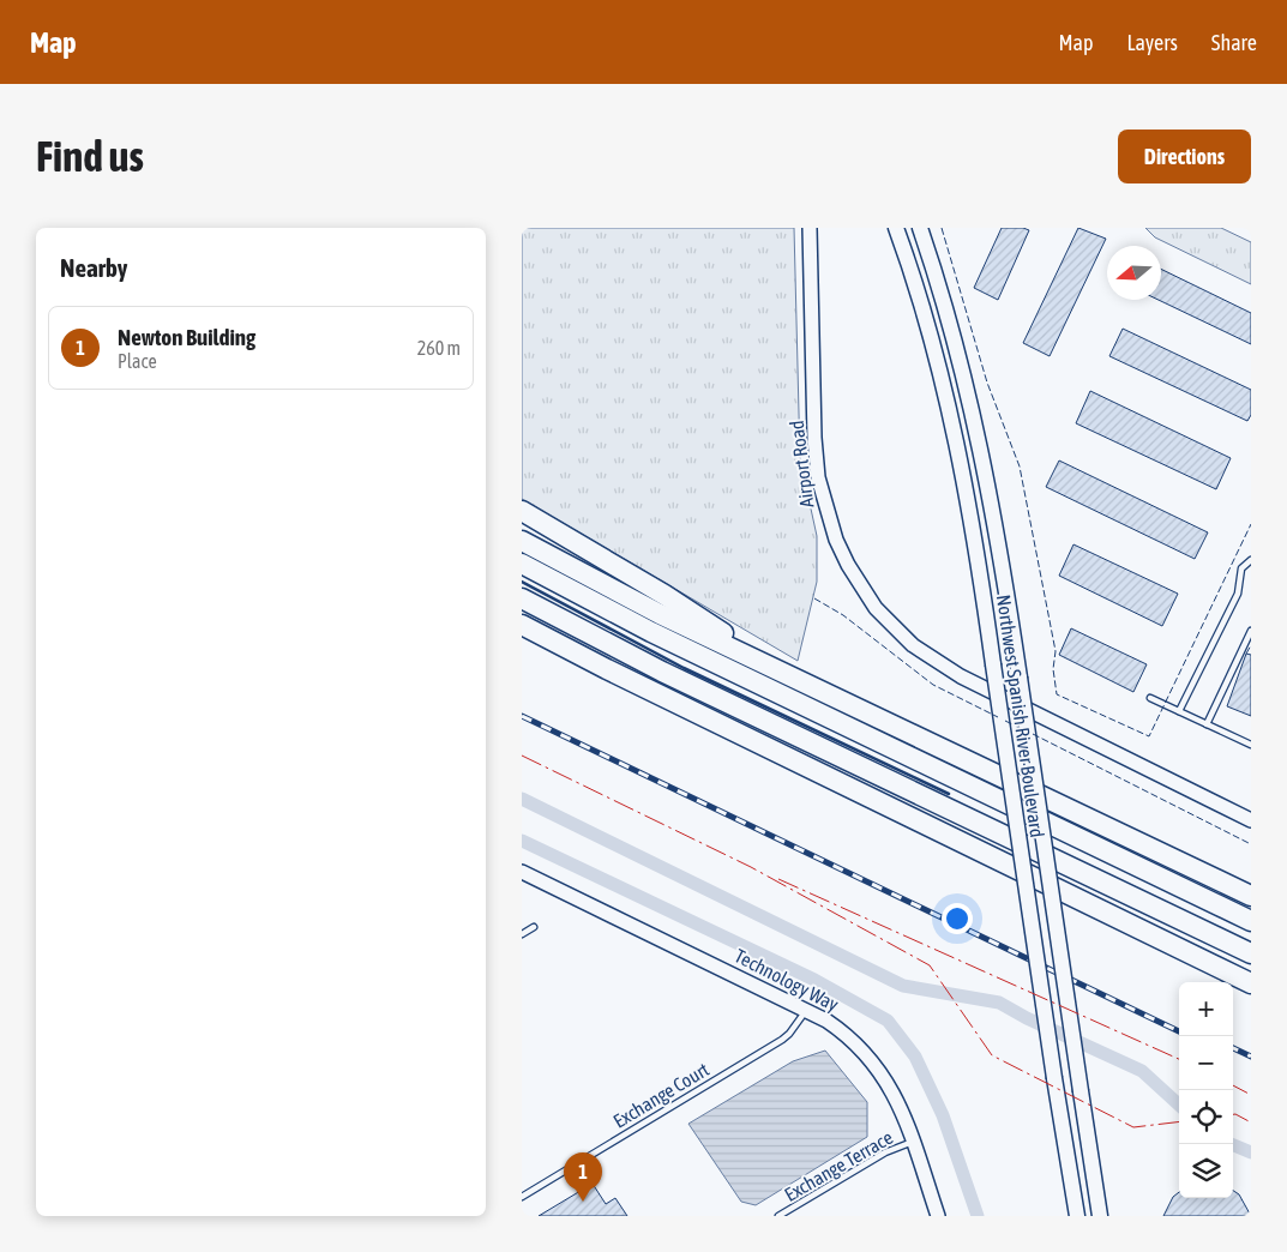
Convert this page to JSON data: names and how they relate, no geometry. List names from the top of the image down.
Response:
{
  "streets": {
    "main road": ["Northwest Spanish River Boulevard"],
    "street": ["Airport Road", "Technology Way"],
    "lane": ["Exchange Court", "Exchange Terrace"]
  },
  "crossings": [
    ["Technology Way", "Exchange Court"],
    ["Technology Way", "Exchange Terrace"]
  ],
  "north": "left",
  "page": {
    "header": "Map",
    "nav": ["Map", "Layers", "Share"],
    "buttons": "Directions",
    "title": "Find us",
    "heading": "Nearby",
    "list": [
      {
        "mark": "1",
        "name": "Newton Building",
        "note": "Place",
        "value": "260 m"
      }
    ],
    "map_buttons": ["+", "−"],
    "pins": "1"
  }
}
